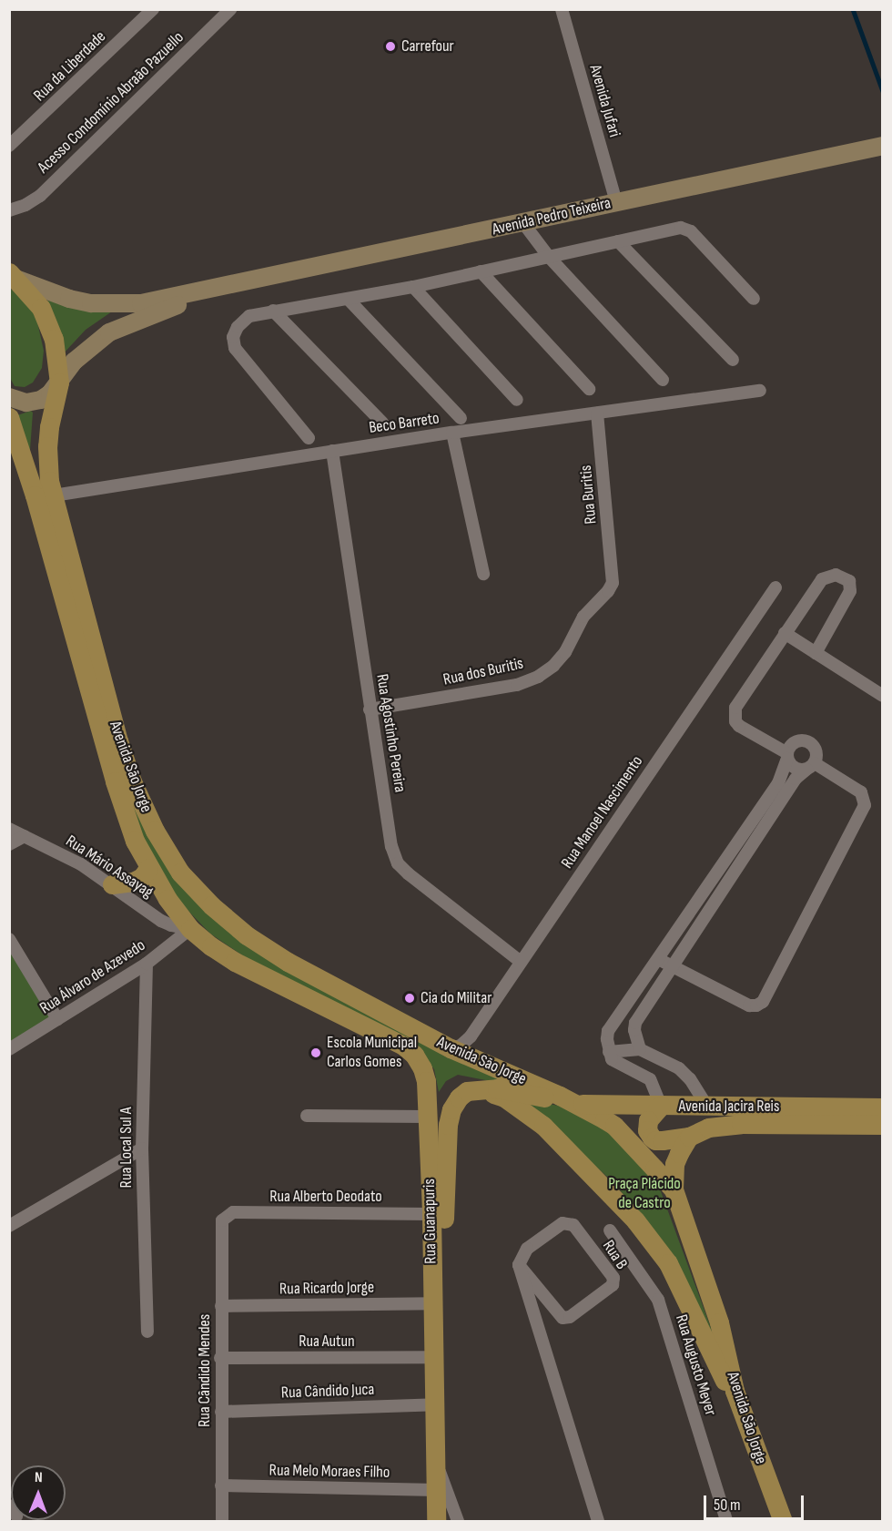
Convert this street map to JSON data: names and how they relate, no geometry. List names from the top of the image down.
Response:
{
  "streets": {
    "main road": ["Avenida São Jorge", "Avenida Jacira Reis", "Rua Guanapuris"],
    "street": [
      "Rua da Liberdade",
      "Avenida Jufari",
      "Acesso Condomínio Abraão Pazuello",
      "Avenida Pedro Teixeira",
      "Beco Barreto",
      "Rua Buritis",
      "Rua dos Buritis",
      "Rua Agostinho Pereira",
      "Rua Manoel Nascimento",
      "Rua Mário Assayag",
      "Rua Álvaro de Azevedo",
      "Rua Local Sul A",
      "Rua Alberto Deodato",
      "Rua B",
      "Rua Ricardo Jorge",
      "Rua Autun",
      "Rua Augusto Meyer",
      "Rua Cândido Mendes",
      "Rua Cândido Juca",
      "Rua Melo Moraes Filho"
    ]
  },
  "crossings": [
    ["Avenida Jufari", "Avenida Pedro Teixeira"],
    ["Avenida Pedro Teixeira", "Avenida São Jorge"],
    ["Beco Barreto", "Rua Buritis"],
    ["Beco Barreto", "Rua Agostinho Pereira"],
    ["Beco Barreto", "Avenida São Jorge"],
    ["Rua Buritis", "Rua dos Buritis"],
    ["Rua dos Buritis", "Rua Agostinho Pereira"],
    ["Rua Agostinho Pereira", "Rua Manoel Nascimento"],
    ["Avenida São Jorge", "Rua Manoel Nascimento"],
    ["Avenida São Jorge", "Rua Mário Assayag"],
    ["Avenida São Jorge", "Rua Álvaro de Azevedo"],
    ["Avenida São Jorge", "Avenida Jacira Reis"],
    ["Avenida São Jorge", "Rua Guanapuris"],
    ["Rua Mário Assayag", "Rua Álvaro de Azevedo"],
    ["Rua Álvaro de Azevedo", "Rua Local Sul A"],
    ["Rua Alberto Deodato", "Rua Guanapuris"],
    ["Rua Alberto Deodato", "Rua Cândido Mendes"],
    ["Rua Guanapuris", "Rua Ricardo Jorge"],
    ["Rua Guanapuris", "Rua Autun"],
    ["Rua Guanapuris", "Rua Cândido Juca"],
    ["Rua Guanapuris", "Rua Melo Moraes Filho"],
    ["Rua Ricardo Jorge", "Rua Cândido Mendes"],
    ["Rua Autun", "Rua Cândido Mendes"],
    ["Rua Cândido Mendes", "Rua Cândido Juca"],
    ["Rua Cândido Mendes", "Rua Melo Moraes Filho"]
  ],
  "parks": ["Praça Plácido de Castro"],
  "places": ["Carrefour", "Cia do Militar", "Escola Municipal Carlos Gomes"],
  "scale_bar": "50 m",
  "north": "top"
}
